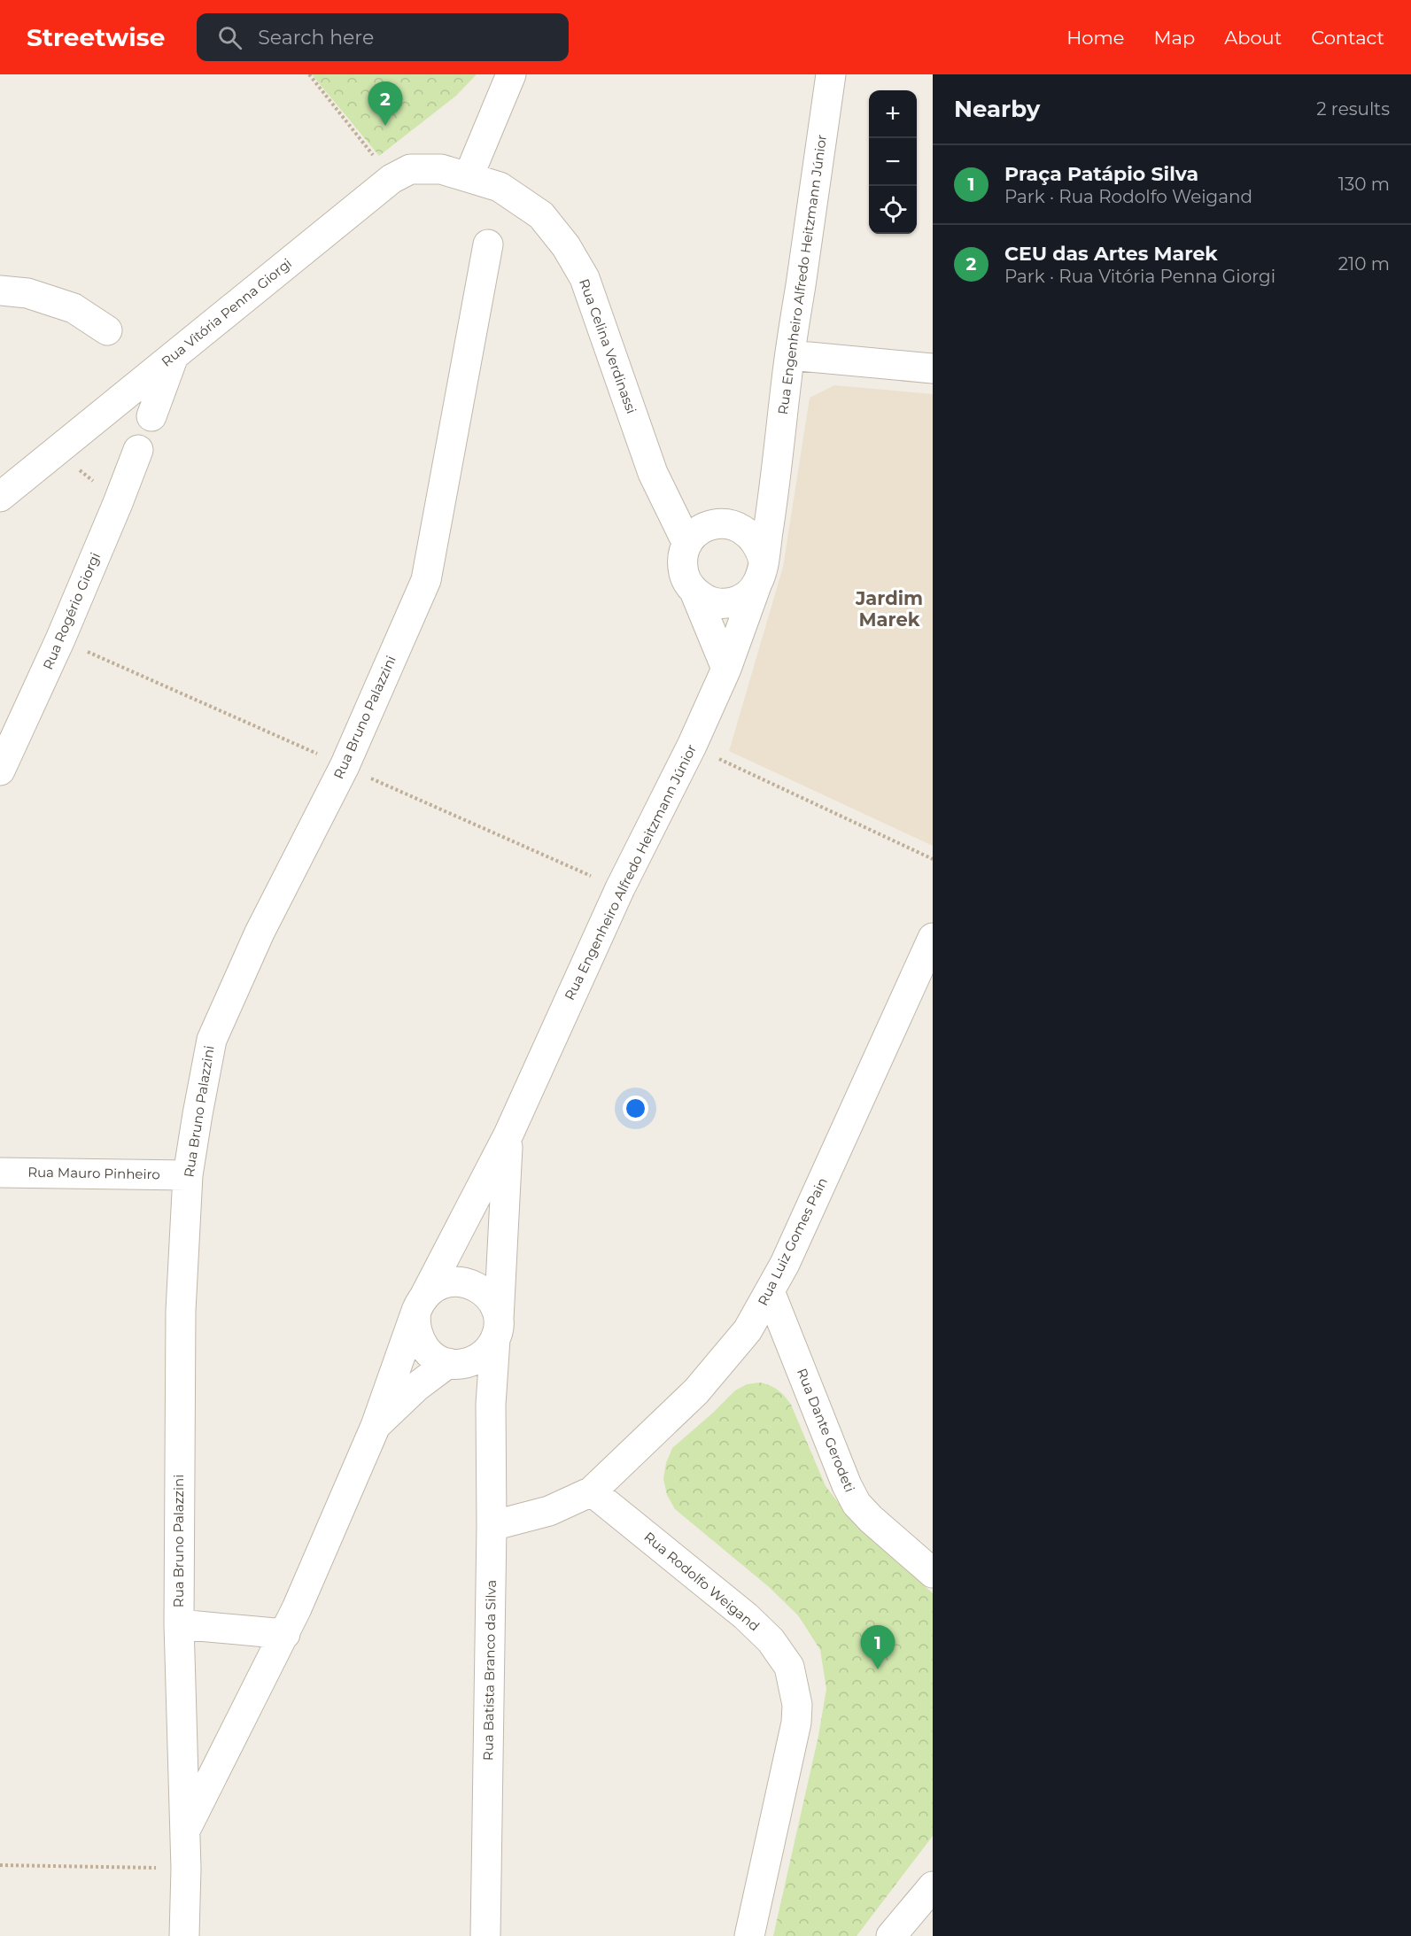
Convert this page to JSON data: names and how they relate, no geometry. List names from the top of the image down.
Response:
{
  "streets": {
    "street": [
      "Rua Engenheiro Alfredo Heitzmann Júnior",
      "Rua Vitória Penna Giorgi",
      "Rua Celina Verdinassi",
      "Rua Rogério Giorgi",
      "Rua Bruno Palazzini",
      "Rua Mauro Pinheiro",
      "Rua Luiz Gomes Pain",
      "Rua Dante Gerodeti",
      "Rua Rodolfo Weigand",
      "Rua Batista Branco da Silva"
    ]
  },
  "crossings": [
    ["Rua Engenheiro Alfredo Heitzmann Júnior", "Rua Celina Verdinassi"],
    ["Rua Engenheiro Alfredo Heitzmann Júnior", "Rua Bruno Palazzini"],
    ["Rua Engenheiro Alfredo Heitzmann Júnior", "Rua Batista Branco da Silva"],
    ["Rua Vitória Penna Giorgi", "Rua Celina Verdinassi"],
    ["Rua Bruno Palazzini", "Rua Mauro Pinheiro"],
    ["Rua Luiz Gomes Pain", "Rua Dante Gerodeti"],
    ["Rua Luiz Gomes Pain", "Rua Rodolfo Weigand"],
    ["Rua Luiz Gomes Pain", "Rua Batista Branco da Silva"]
  ],
  "districts": ["Jardim Marek"],
  "page": {
    "header": "Streetwise",
    "search": "Search here",
    "nav": [
      "Home",
      "Map",
      "About",
      "Contact"
    ],
    "heading": ["Nearby", "2 results"],
    "pins": ["2", "1"],
    "map_buttons": ["+", "−"],
    "list": [
      {
        "mark": "1",
        "name": "Praça Patápio Silva",
        "note": "Park · Rua Rodolfo Weigand",
        "value": "130 m"
      },
      {
        "mark": "2",
        "name": "CEU das Artes Marek",
        "note": "Park · Rua Vitória Penna Giorgi",
        "value": "210 m"
      }
    ]
  }
}
